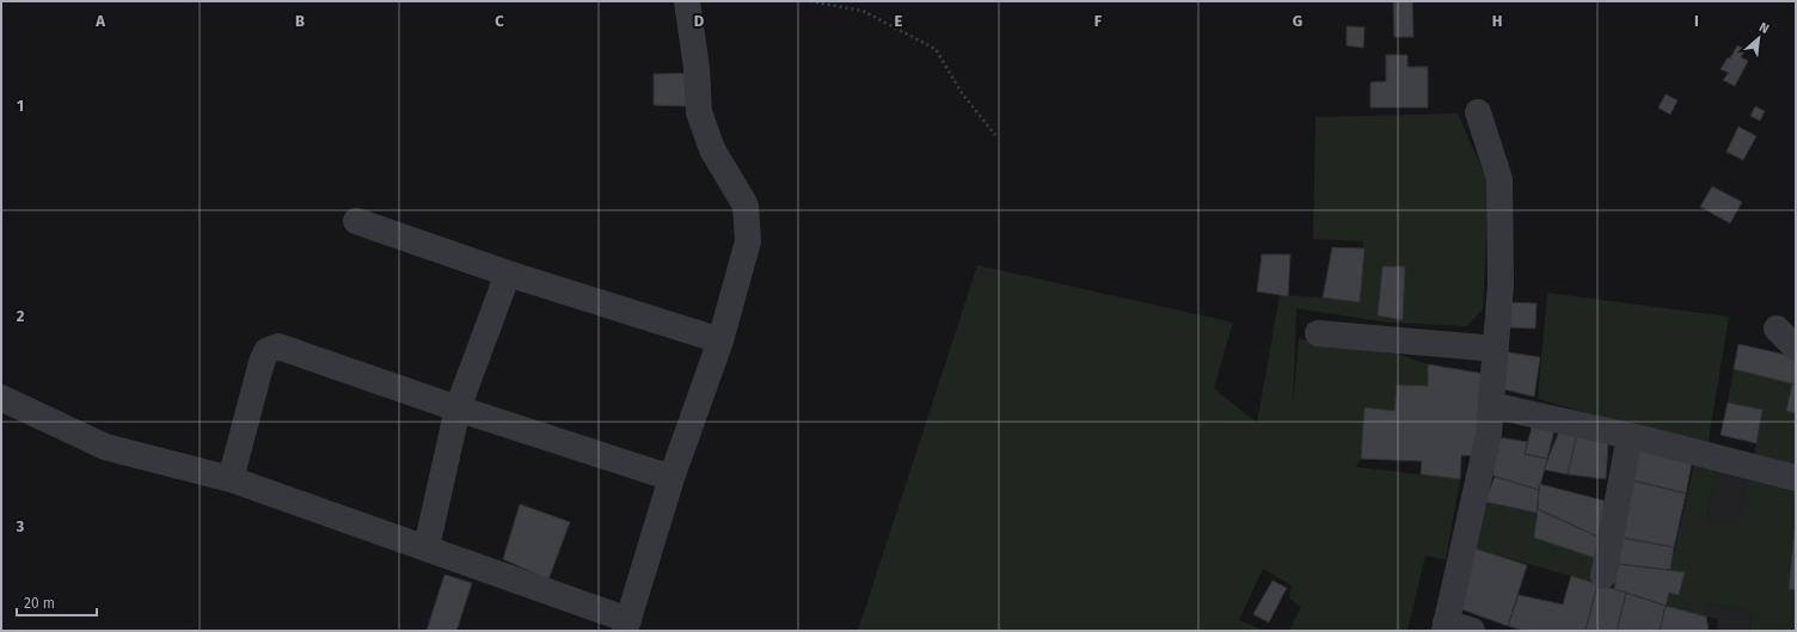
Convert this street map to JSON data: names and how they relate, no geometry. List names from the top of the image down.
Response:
{
  "scale_bar": "20 m",
  "north": "top right",
  "grid": {
    "columns": [
      "A",
      "B",
      "C",
      "D",
      "E",
      "F",
      "G",
      "H",
      "I"
    ],
    "rows": ["1", "2", "3"]
  }
}
